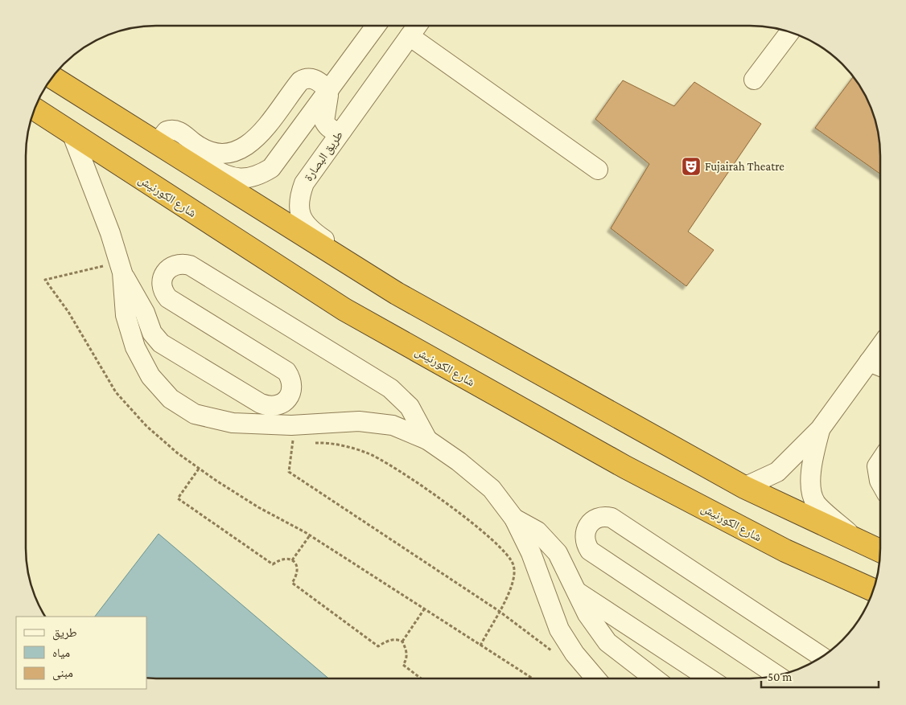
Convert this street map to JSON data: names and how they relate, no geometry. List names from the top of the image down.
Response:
{
  "streets": {
    "highway": ["شارع الكورنيش"],
    "street": ["طريق البصارة"]
  },
  "places": {
    "theatre": ["Fujairah Theatre"]
  },
  "legend": ["طريق", "مياه", "مبنى"],
  "scale_bar": "50 m"
}
